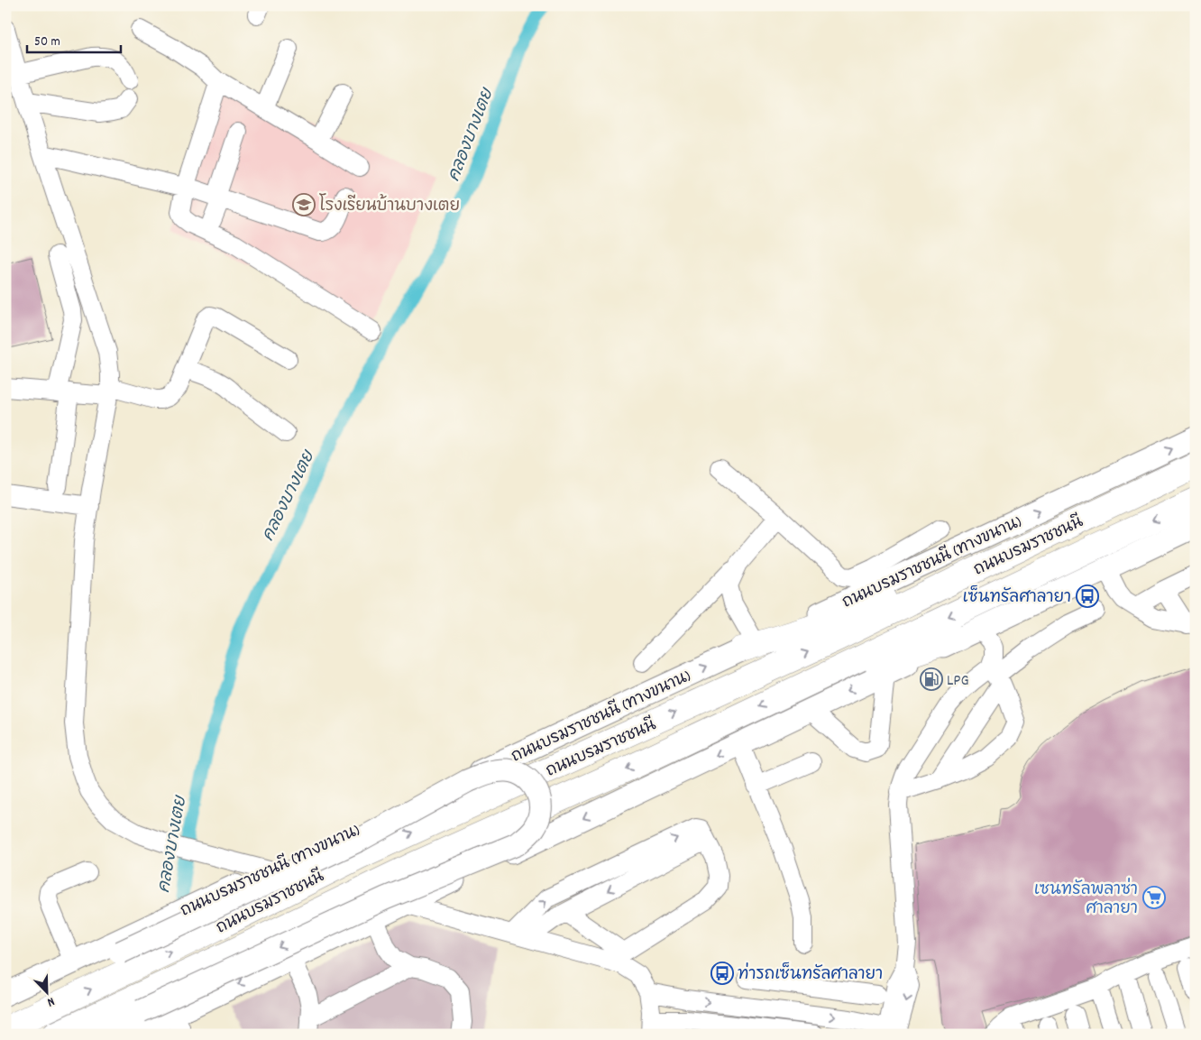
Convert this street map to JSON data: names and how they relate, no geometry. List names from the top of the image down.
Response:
{
  "streets": {
    "highway": ["ถนนบรมราชชนนี"],
    "main road": ["ถนนบรมราชชนนี (ทางขนาน)"]
  },
  "water": ["คลองบางเตย"],
  "places": {
    "school or university": ["โรงเรียนบ้านบางเตย"],
    "bus stop": ["เซ็นทรัลศาลายา", "ท่ารถเซ็นทรัลศาลายา"],
    "fuel station": ["LPG"],
    "supermarket": ["เซนทรัลพลาซ่า ศาลายา"]
  },
  "scale_bar": "50 m",
  "north": "bottom right"
}
